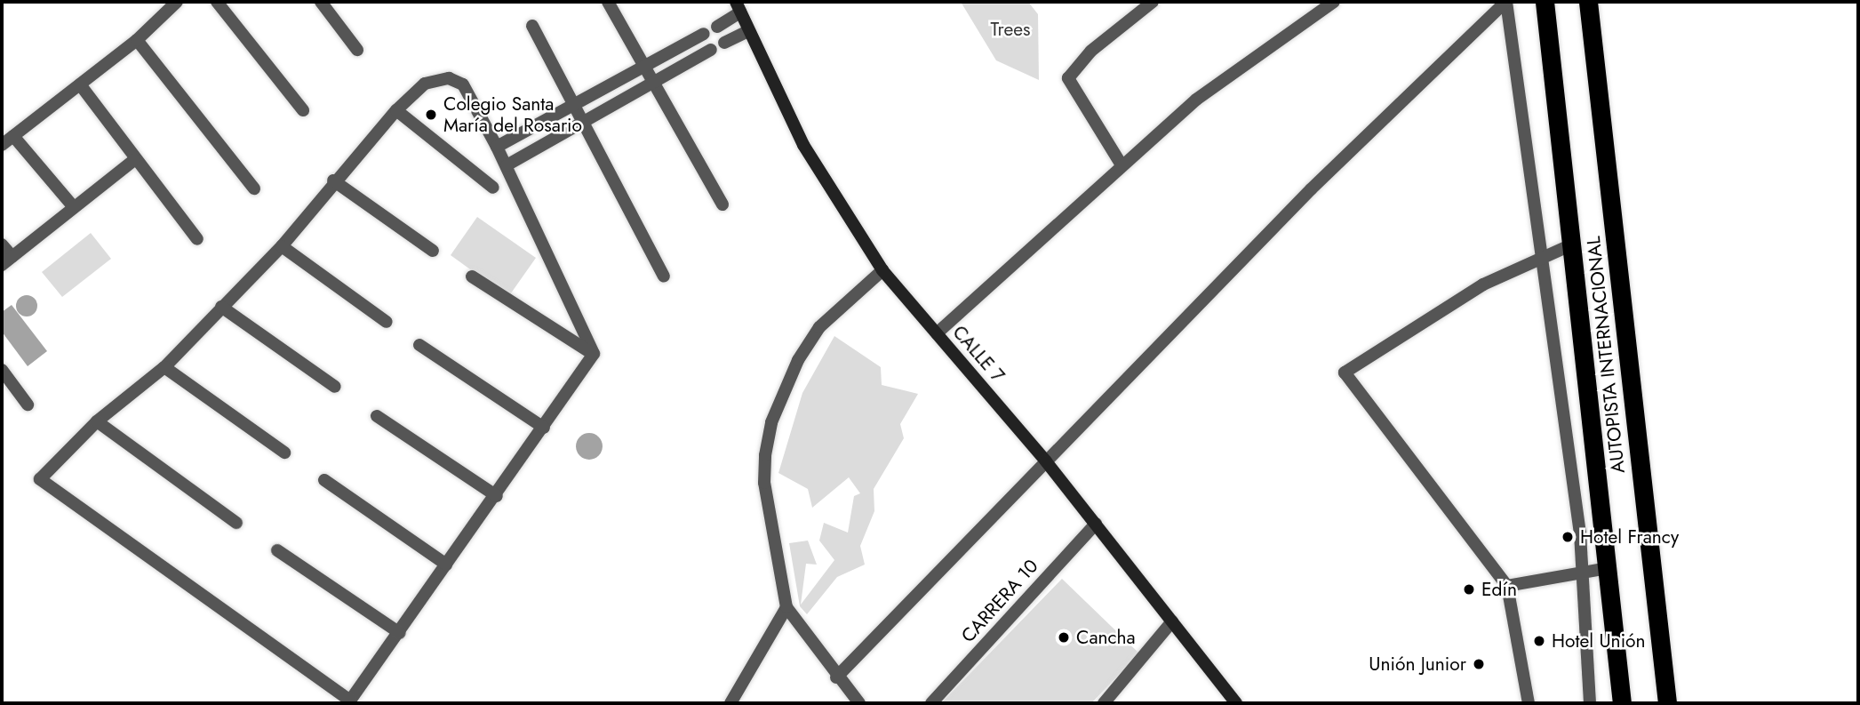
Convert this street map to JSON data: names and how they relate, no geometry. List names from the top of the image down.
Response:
{
  "streets": {
    "highway": ["AUTOPISTA INTERNACIONAL"],
    "street": ["CALLE 7", "CARRERA 10"]
  },
  "crossings": [
    ["CALLE 7", "CARRERA 10"]
  ],
  "parks": ["Trees"],
  "places": [
    "Colegio Santa María del Rosario",
    "Hotel Francy",
    "Edín",
    "Cancha",
    "Hotel Unión",
    "Unión Junior"
  ]
}
